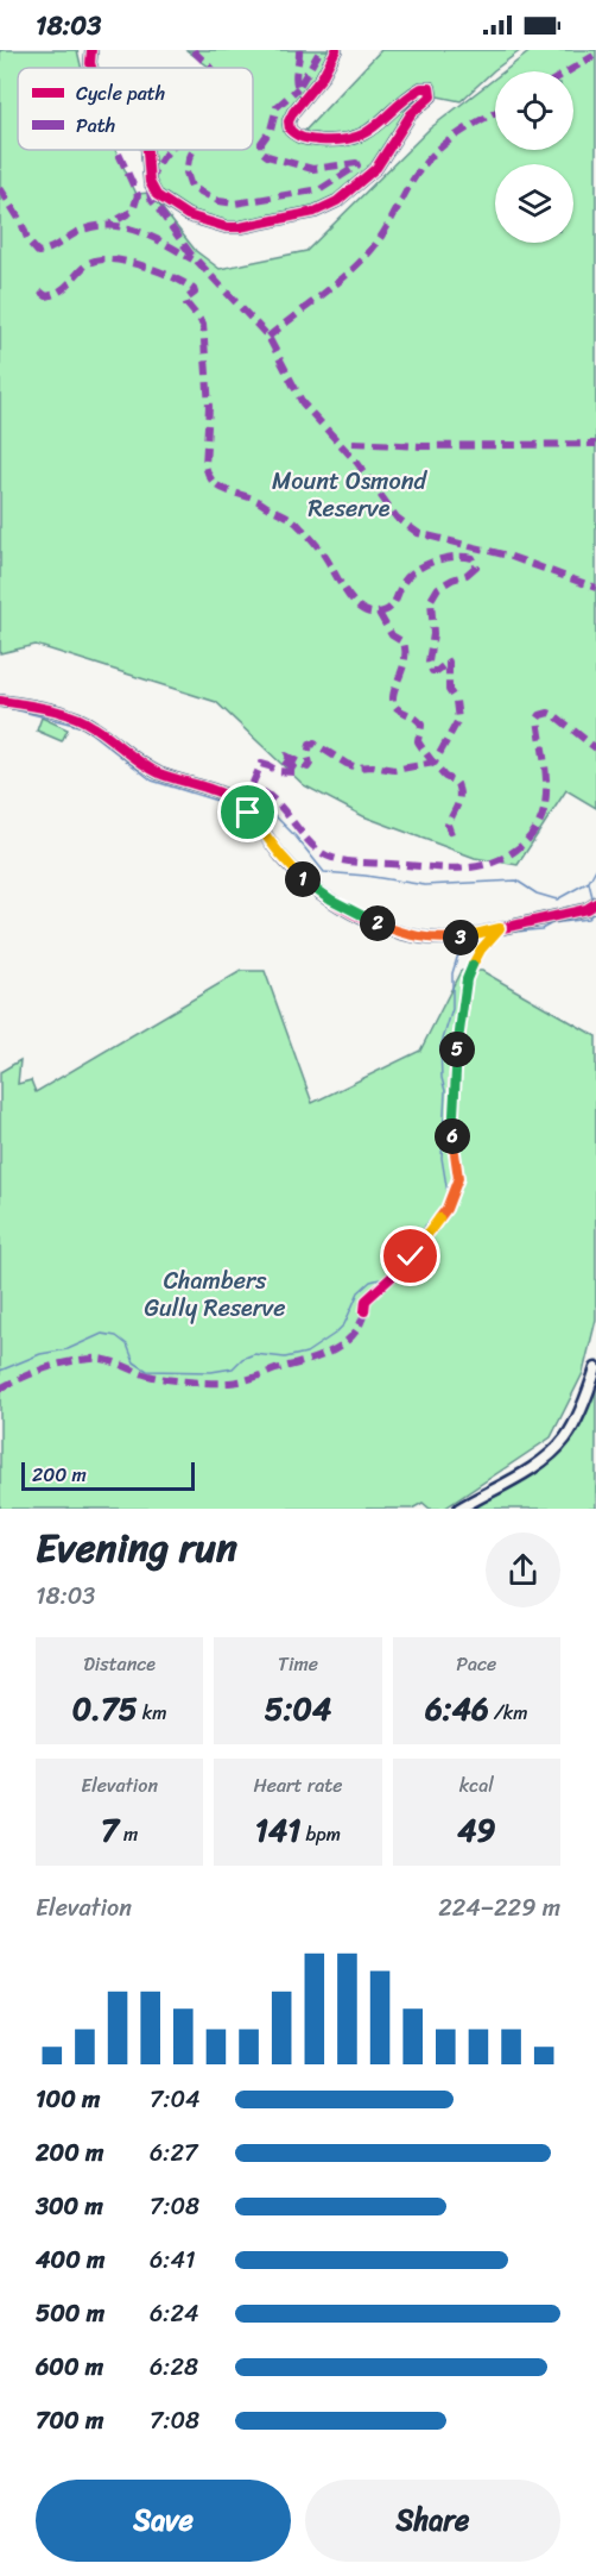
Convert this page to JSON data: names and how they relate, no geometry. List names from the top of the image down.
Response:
{
  "parks": ["Mount Osmond Reserve", "Chambers Gully Reserve"],
  "legend": ["Cycle path", "Path"],
  "scale_bar": "200 m",
  "page": {
    "status": "18:03",
    "pins": [
      "1",
      "2",
      "3",
      "5",
      "6"
    ],
    "scale": "200 m",
    "heading": ["Evening run", "18:03"],
    "stats": [
      ["Distance", "0.75 km"],
      ["Time", "5:04"],
      ["Pace", "6:46 /km"],
      ["Elevation", "7 m"],
      ["Heart rate", "141 bpm"],
      ["kcal", "49"]
    ],
    "chart": ["Elevation", "224–229 m"],
    "list": [
      {
        "name": "100 m",
        "note": "7:04"
      },
      {
        "name": "200 m",
        "note": "6:27"
      },
      {
        "name": "300 m",
        "note": "7:08"
      },
      {
        "name": "400 m",
        "note": "6:41"
      },
      {
        "name": "500 m",
        "note": "6:24"
      },
      {
        "name": "600 m",
        "note": "6:28"
      },
      {
        "name": "700 m",
        "note": "7:08"
      }
    ],
    "buttons": ["Save", "Share"]
  }
}
